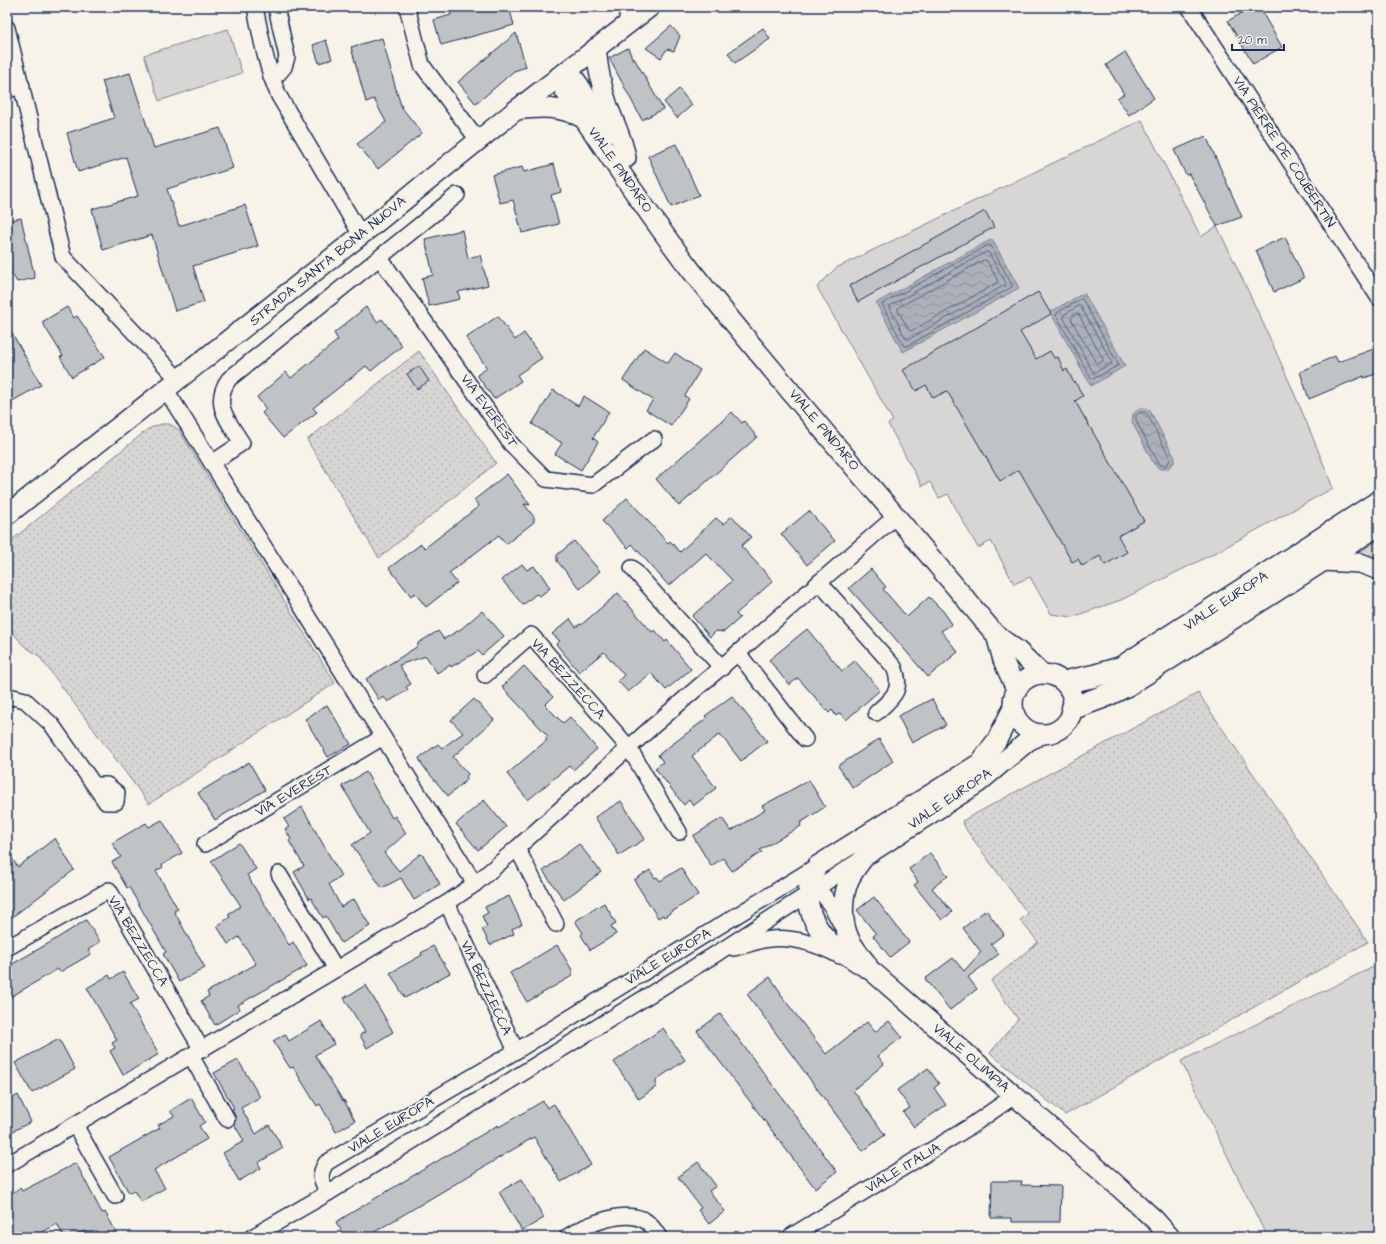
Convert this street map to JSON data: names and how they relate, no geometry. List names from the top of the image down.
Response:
{
  "streets": {
    "main road": ["VIALE EUROPA"],
    "street": [
      "VIA PIERRE DE COUBERTIN",
      "VIALE PINDARO",
      "STRADA SANTA BONA NUOVA",
      "VIA EVEREST",
      "VIA BEZZECCA",
      "VIALE OLIMPIA",
      "VIALE ITALIA"
    ]
  },
  "crossings": [
    ["VIALE PINDARO", "STRADA SANTA BONA NUOVA"],
    ["VIALE PINDARO", "VIALE EUROPA"],
    ["VIALE EUROPA", "VIA BEZZECCA"],
    ["VIALE EUROPA", "VIALE OLIMPIA"],
    ["VIALE OLIMPIA", "VIALE ITALIA"]
  ],
  "scale_bar": "20 m"
}
